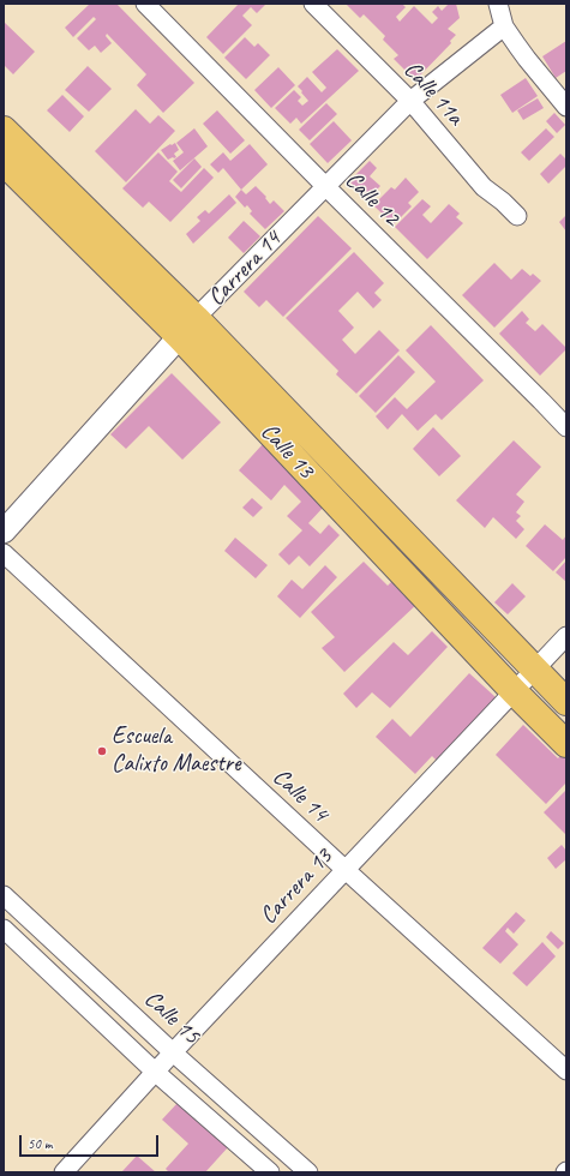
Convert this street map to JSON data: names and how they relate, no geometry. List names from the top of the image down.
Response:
{
  "streets": {
    "highway": ["Calle 13"],
    "street": [
      "Calle 11a",
      "Calle 12",
      "Carrera 14",
      "Calle 14",
      "Carrera 13",
      "Calle 15"
    ]
  },
  "crossings": [
    ["Calle 11a", "Carrera 14"],
    ["Calle 12", "Carrera 14"],
    ["Carrera 14", "Calle 13"],
    ["Calle 13", "Carrera 13"],
    ["Calle 14", "Carrera 13"],
    ["Carrera 13", "Calle 15"]
  ],
  "places": ["Escuela Calixto Maestre"],
  "scale_bar": "50 m"
}
